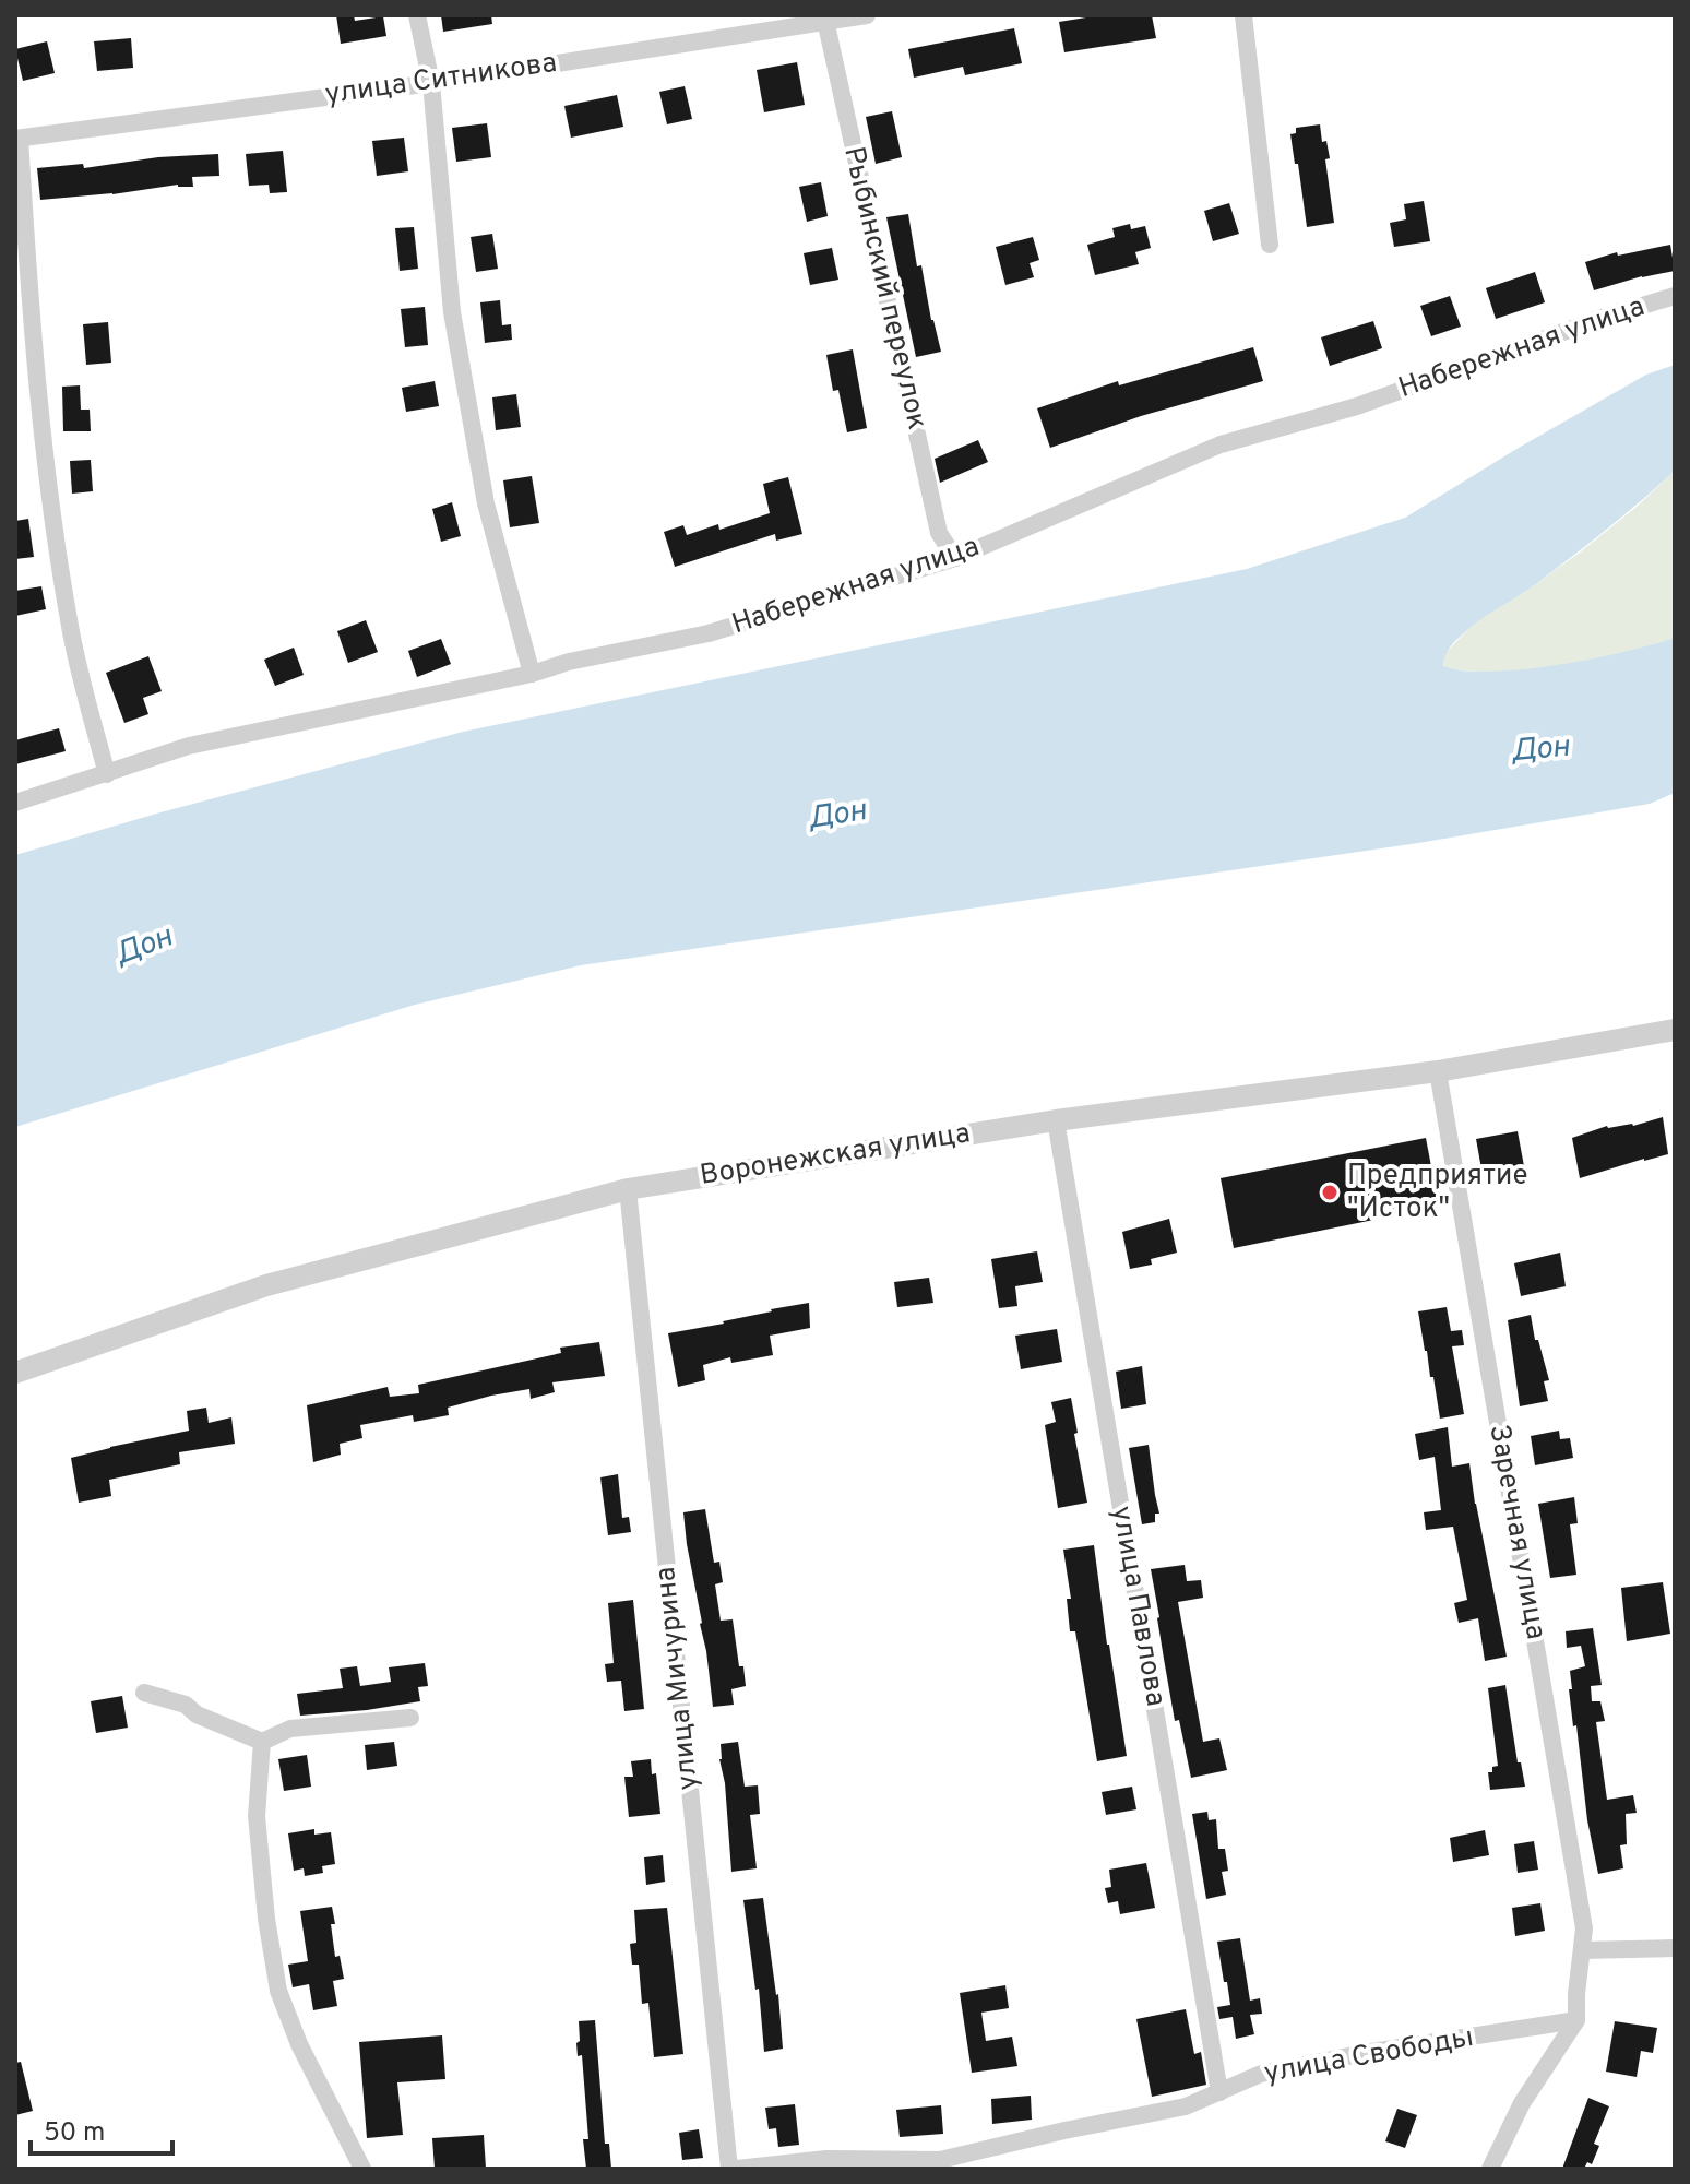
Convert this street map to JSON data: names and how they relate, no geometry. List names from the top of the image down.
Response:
{
  "streets": {
    "street": [
      "улица Ситникова",
      "Рыбинский переулок",
      "Набережная улица",
      "Воронежская улица",
      "Заречная улица",
      "улица Павлова",
      "улица Мичурина",
      "улица Свободы"
    ]
  },
  "crossings": [
    ["улица Ситникова", "Рыбинский переулок"],
    ["Рыбинский переулок", "Набережная улица"],
    ["Воронежская улица", "Заречная улица"],
    ["Воронежская улица", "улица Павлова"],
    ["Воронежская улица", "улица Мичурина"],
    ["Заречная улица", "улица Свободы"],
    ["улица Павлова", "улица Свободы"]
  ],
  "water": ["Дон"],
  "places": ["Предприятие \"Исток\""],
  "scale_bar": "50 m"
}
